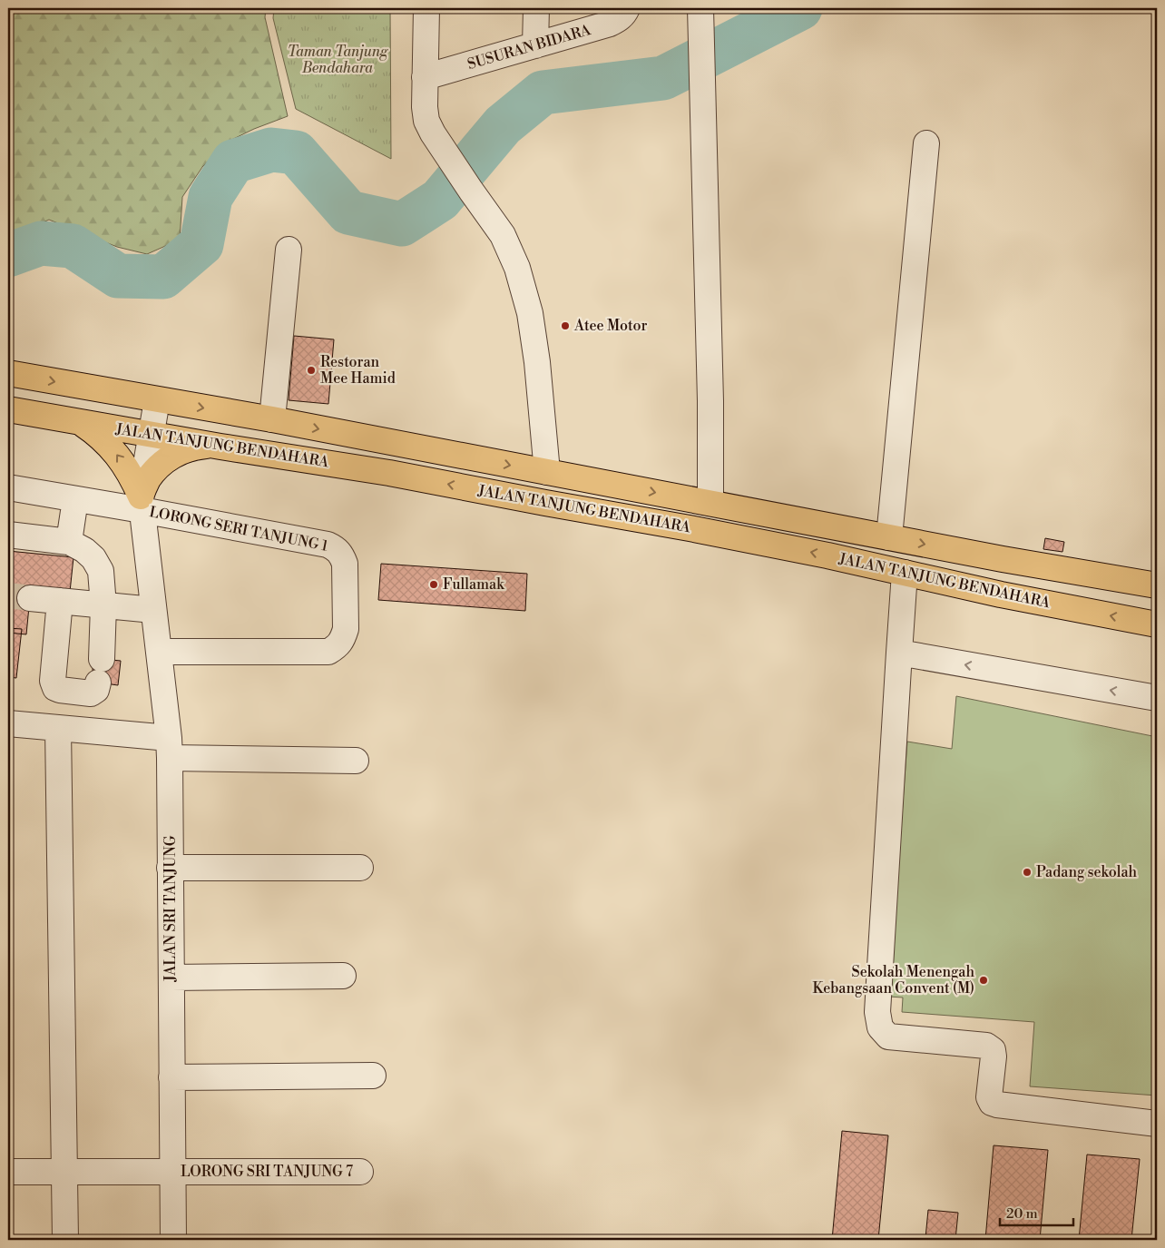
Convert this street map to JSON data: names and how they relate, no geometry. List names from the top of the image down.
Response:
{
  "streets": {
    "main road": ["JALAN TANJUNG BENDAHARA"],
    "street": [
      "SUSURAN BIDARA",
      "LORONG SERI TANJUNG 1",
      "JALAN SRI TANJUNG",
      "LORONG SRI TANJUNG 7"
    ]
  },
  "crossings": [
    ["JALAN TANJUNG BENDAHARA", "JALAN SRI TANJUNG"],
    ["LORONG SERI TANJUNG 1", "JALAN SRI TANJUNG"],
    ["JALAN SRI TANJUNG", "LORONG SRI TANJUNG 7"]
  ],
  "parks": ["Taman Tanjung Bendahara"],
  "places": [
    "Atee Motor",
    "Restoran Mee Hamid",
    "Fullamak",
    "Padang sekolah",
    "Sekolah Menengah Kebangsaan Convent (M)"
  ],
  "scale_bar": "20 m"
}
